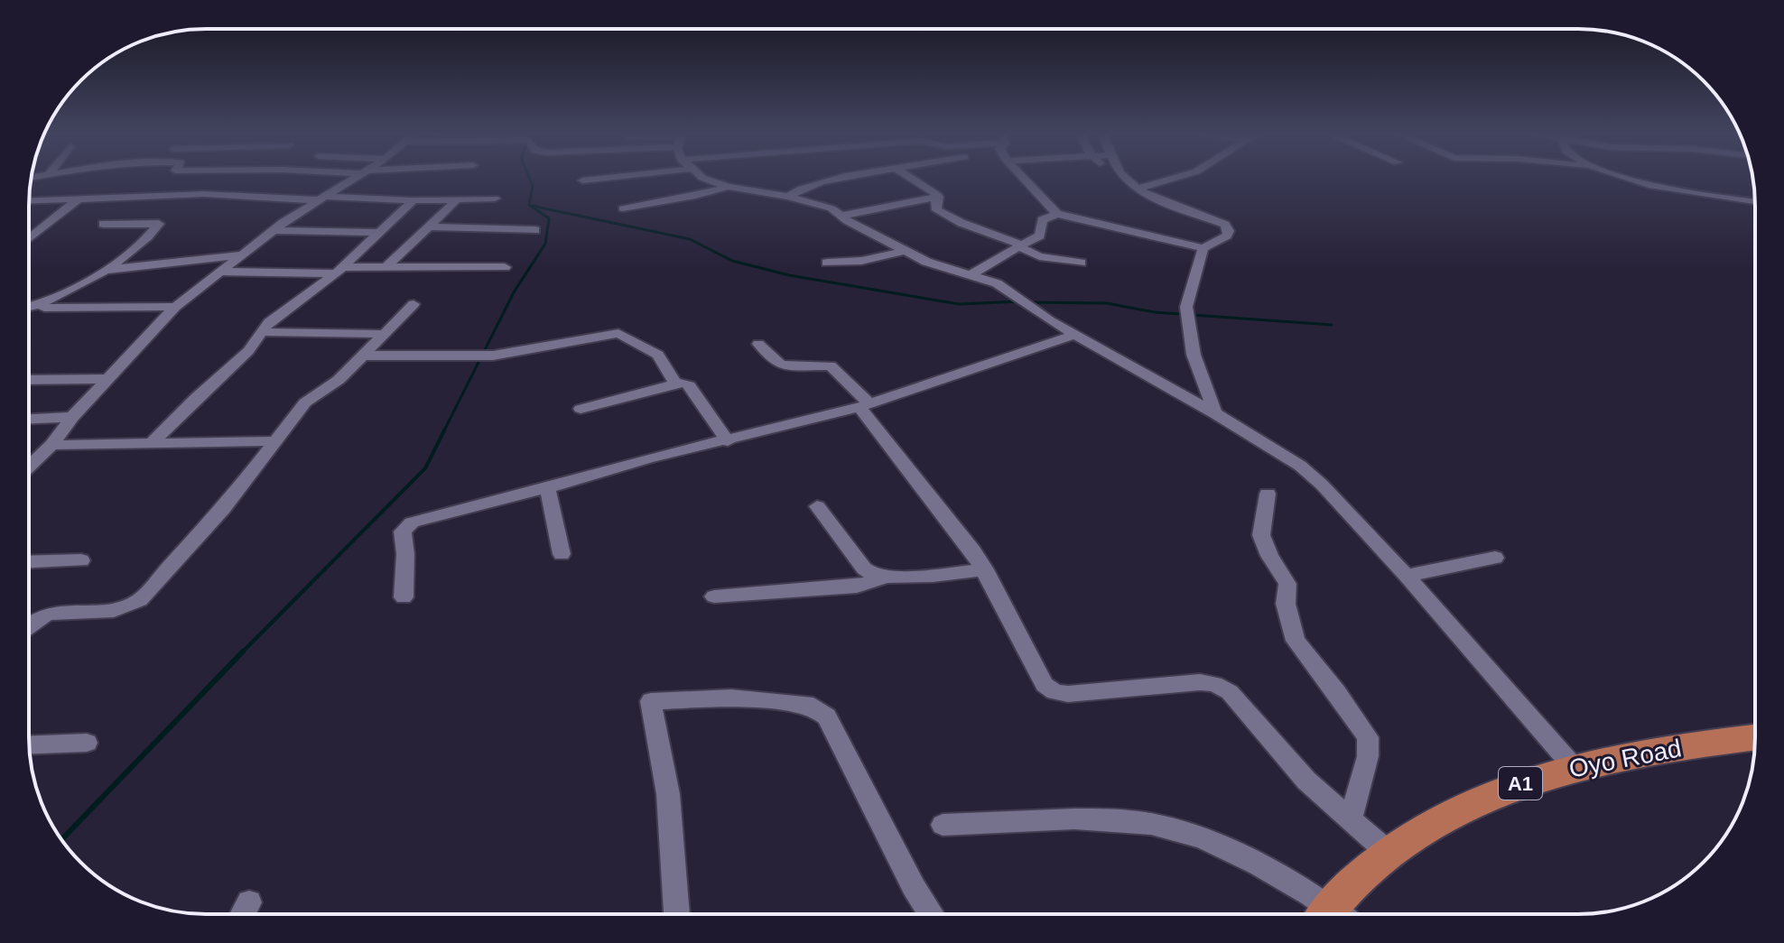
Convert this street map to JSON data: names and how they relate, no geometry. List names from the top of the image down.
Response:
{
  "streets": {
    "highway": ["Oyo Road", "A1"]
  }
}
